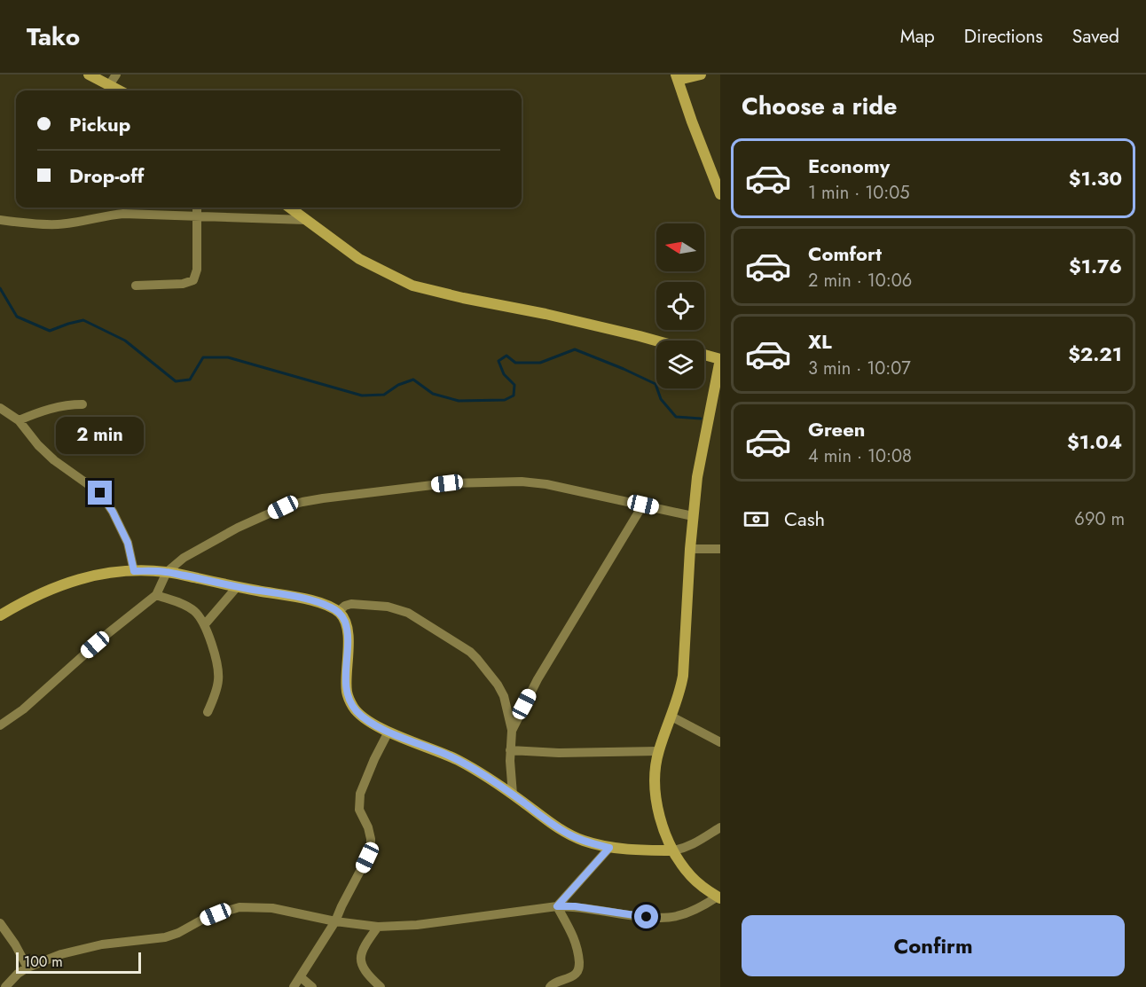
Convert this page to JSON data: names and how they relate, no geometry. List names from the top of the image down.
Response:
{
  "scale_bar": "100 m",
  "north": "left",
  "page": {
    "header": "Tako",
    "nav": ["Map", "Directions", "Saved"],
    "heading": "Choose a ride",
    "banner": ["Pickup", "Drop-off"],
    "list": [
      {
        "name": "Economy",
        "note": "1 min · 10:05",
        "value": "$1.30"
      },
      {
        "name": "Comfort",
        "note": "2 min · 10:06",
        "value": "$1.76"
      },
      {
        "name": "XL",
        "note": "3 min · 10:07",
        "value": "$2.21"
      },
      {
        "name": "Green",
        "note": "4 min · 10:08",
        "value": "$1.04"
      }
    ],
    "bubble": "2 min",
    "pay": ["Cash", "690 m"],
    "buttons": "Confirm",
    "scale": "100 m"
  }
}
